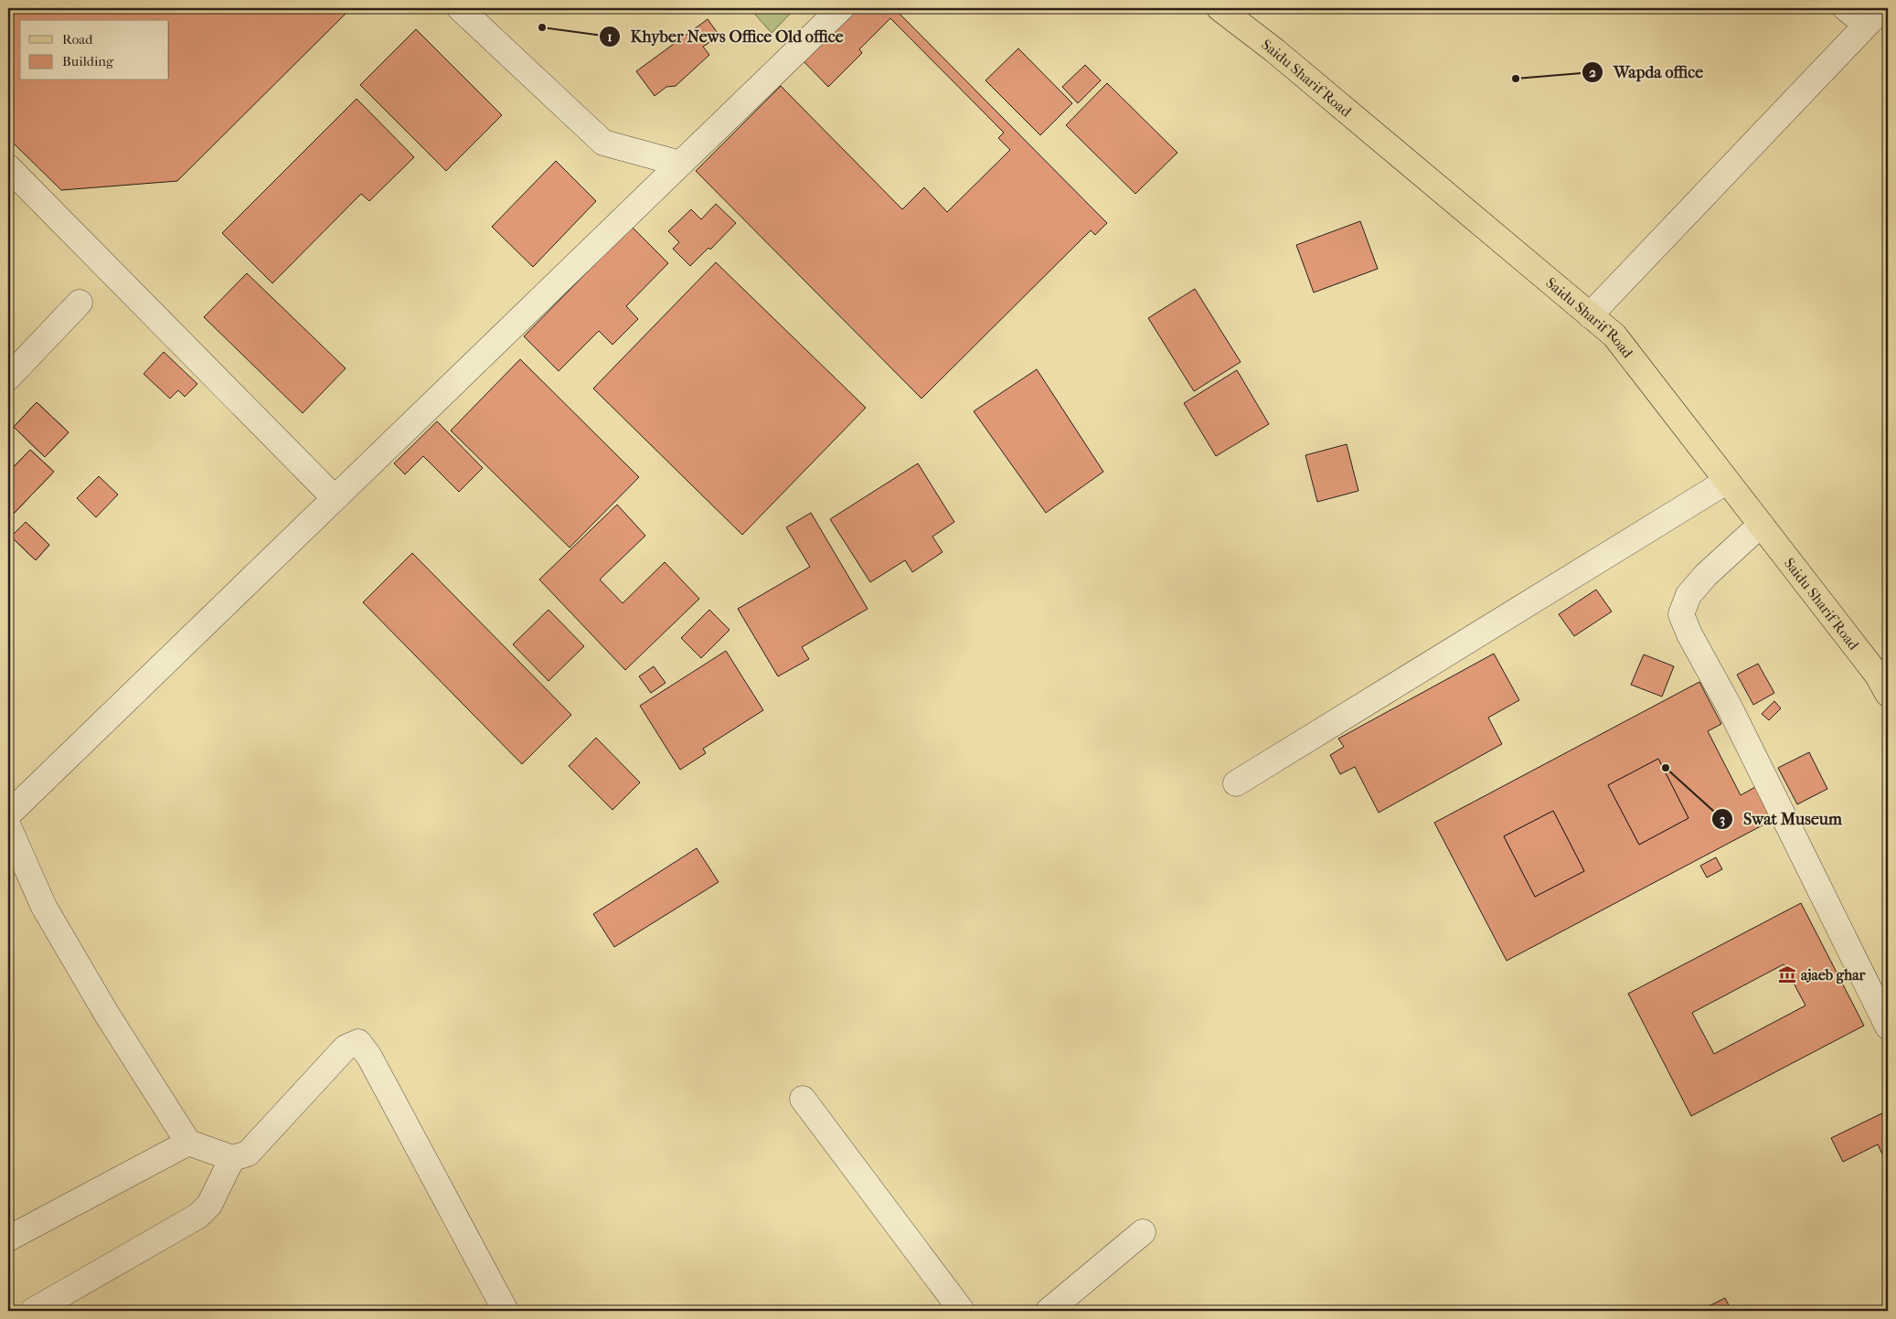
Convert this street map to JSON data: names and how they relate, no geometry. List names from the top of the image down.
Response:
{
  "streets": {
    "main road": ["Saidu Sharif Road"]
  },
  "places": {
    "other": ["Khyber News Office Old office", "Wapda office", "Swat Museum"],
    "museum": ["ajaeb ghar"]
  },
  "legend": ["Road", "Building"]
}
